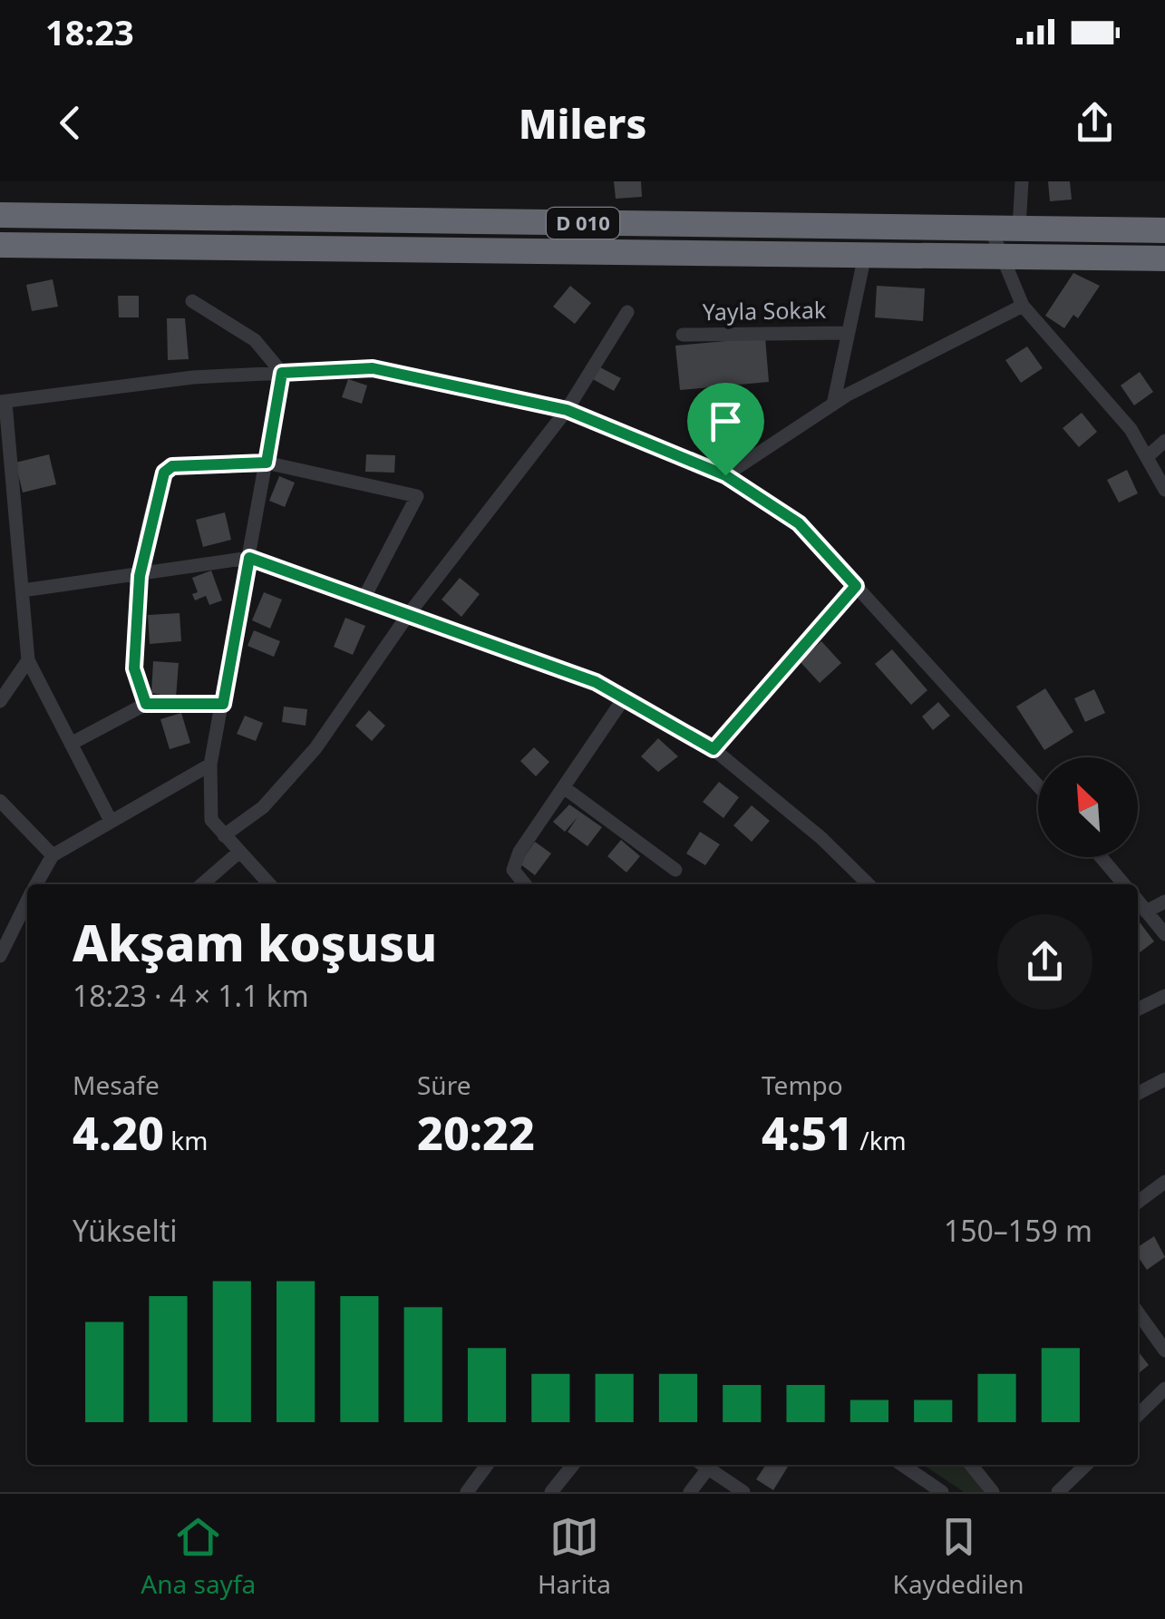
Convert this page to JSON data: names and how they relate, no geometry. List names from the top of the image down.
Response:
{
  "streets": {
    "highway": ["D 010"],
    "street": ["Yayla Sokak"]
  },
  "north": "top left",
  "page": {
    "status": "18:23",
    "header": "Milers",
    "heading": ["Akşam koşusu", "18:23 · 4 × 1.1 km"],
    "stats": [
      ["Mesafe", "4.20 km"],
      ["Süre", "20:22"],
      ["Tempo", "4:51 /km"]
    ],
    "chart": ["Yükselti", "150–159 m"],
    "tabs": ["Ana sayfa", "Harita", "Kaydedilen"]
  }
}
